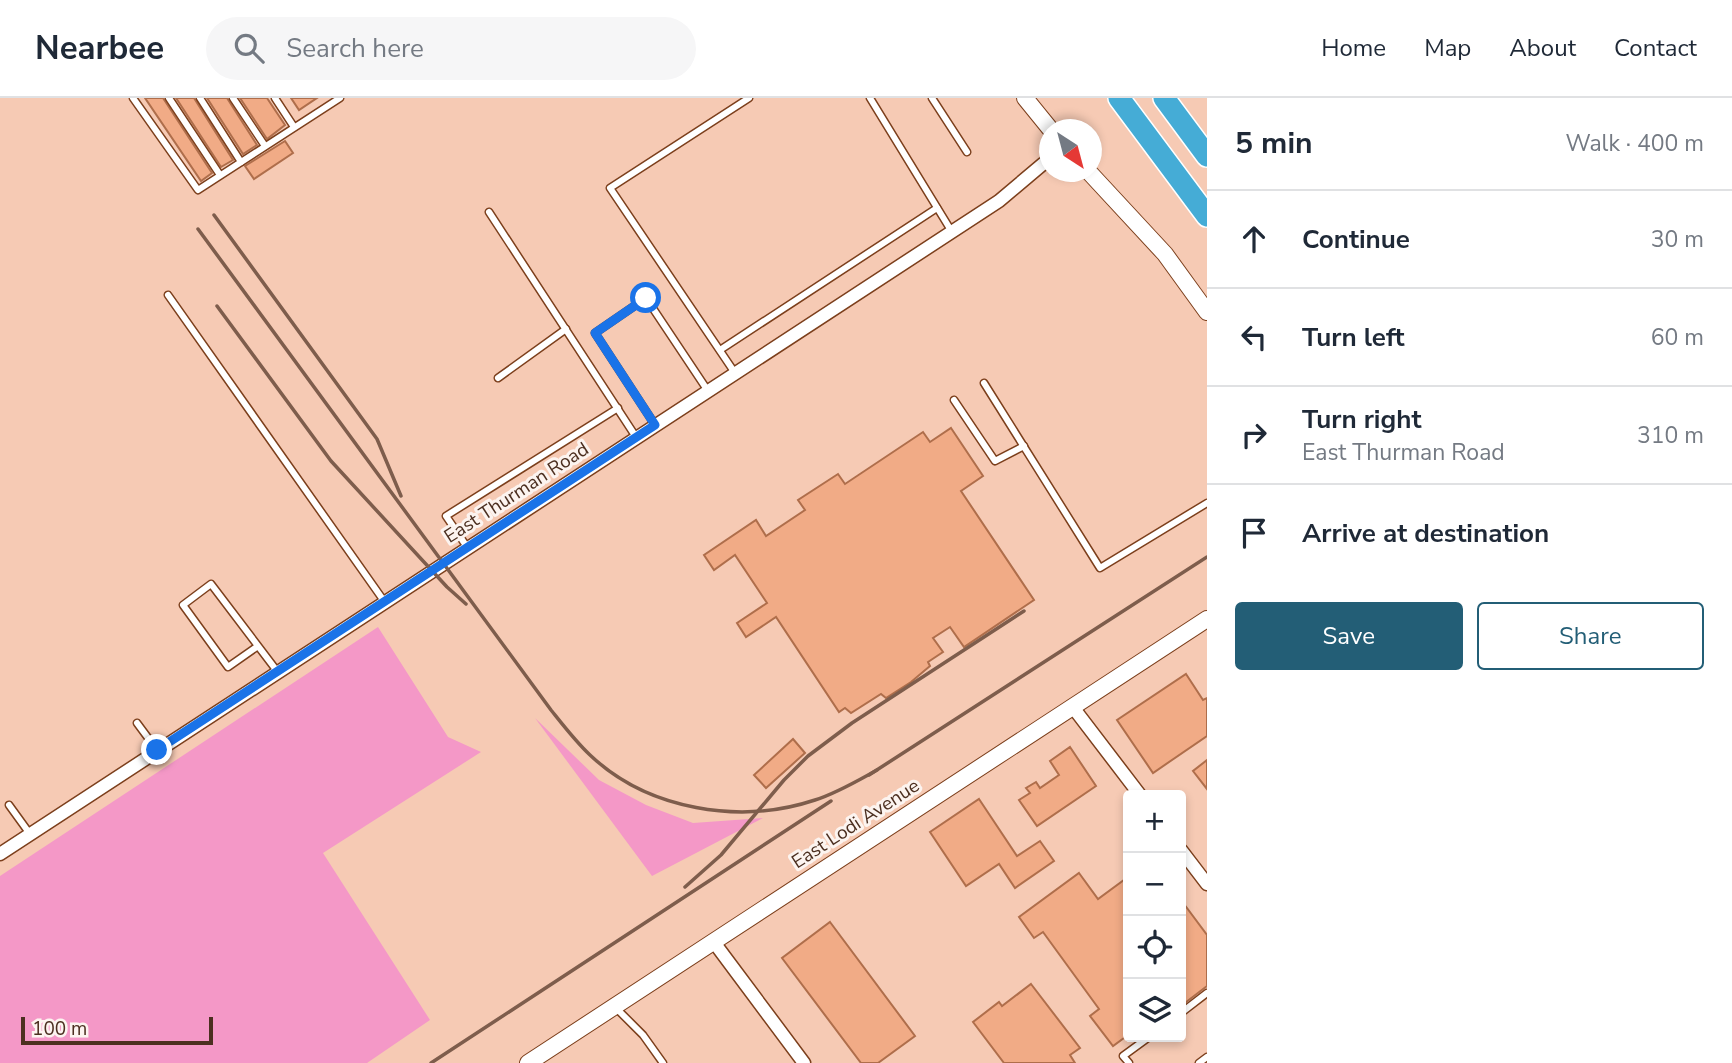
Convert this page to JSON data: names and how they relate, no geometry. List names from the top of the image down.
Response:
{
  "streets": {
    "street": ["East Thurman Road", "East Lodi Avenue"]
  },
  "scale_bar": "100 m",
  "north": "bottom right",
  "page": {
    "header": "Nearbee",
    "search": "Search here",
    "nav": [
      "Home",
      "Map",
      "About",
      "Contact"
    ],
    "heading": ["5 min", "Walk · 400 m"],
    "list": [
      ["Continue", "30 m"],
      ["Turn left", "60 m"],
      ["Turn right", "East Thurman Road", "310 m"],
      "Arrive at destination"
    ],
    "buttons": ["Save", "Share"],
    "map_buttons": ["+", "−"],
    "scale": "100 m"
  }
}
